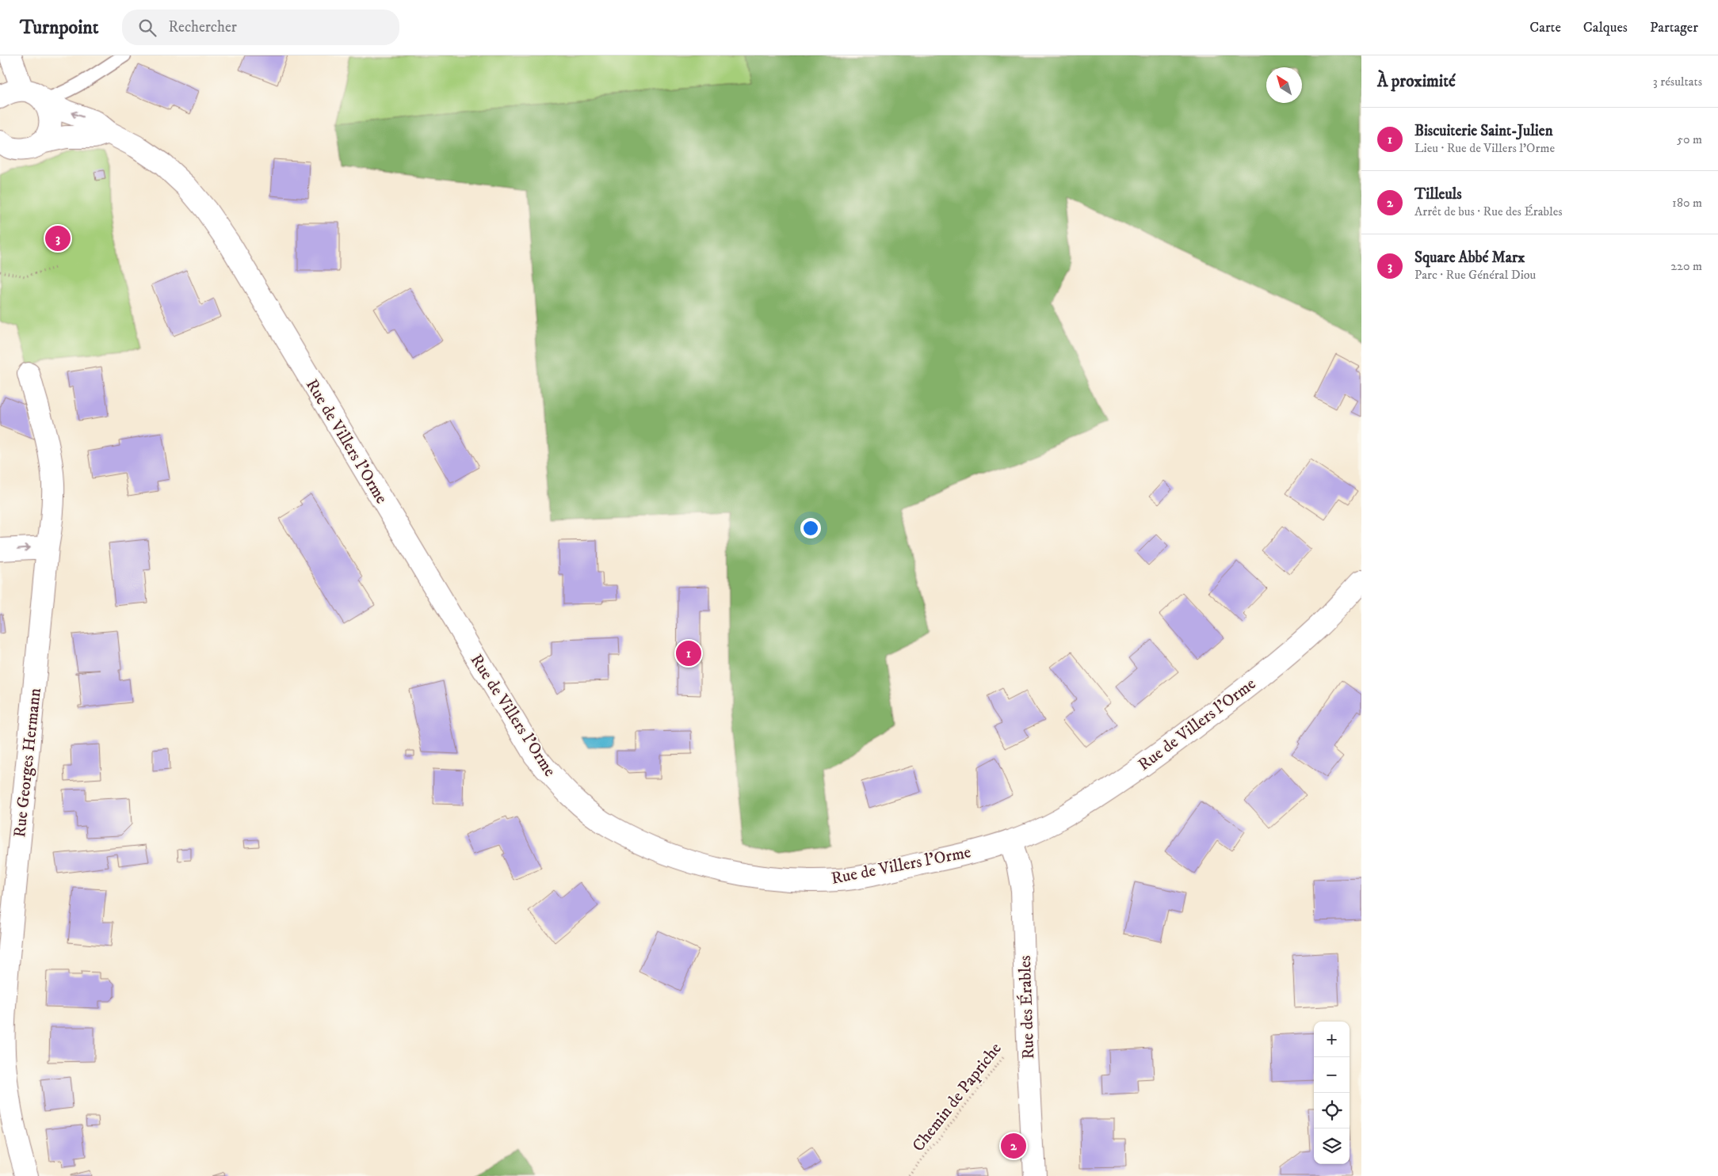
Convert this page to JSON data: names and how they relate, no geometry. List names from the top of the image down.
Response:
{
  "streets": {
    "main road": ["Rue de Villers l'Orme", "Rue Georges Hermann", "Rue des Érables"],
    "path": ["Chemin de Papriche"]
  },
  "crossings": [
    ["Rue de Villers l'Orme", "Rue des Érables"],
    ["Rue des Érables", "Chemin de Papriche"]
  ],
  "north": "top left",
  "page": {
    "header": "Turnpoint",
    "search": "Rechercher",
    "nav": ["Carte", "Calques", "Partager"],
    "heading": ["À proximité", "3 résultats"],
    "list": [
      {
        "mark": "1",
        "name": "Biscuiterie Saint-Julien",
        "note": "Lieu · Rue de Villers l'Orme",
        "value": "50 m"
      },
      {
        "mark": "2",
        "name": "Tilleuls",
        "note": "Arrêt de bus · Rue des Érables",
        "value": "180 m"
      },
      {
        "mark": "3",
        "name": "Square Abbé Marx",
        "note": "Parc · Rue Général Diou",
        "value": "220 m"
      }
    ],
    "pins": ["3", "1", "2"],
    "map_buttons": ["+", "−"]
  }
}
